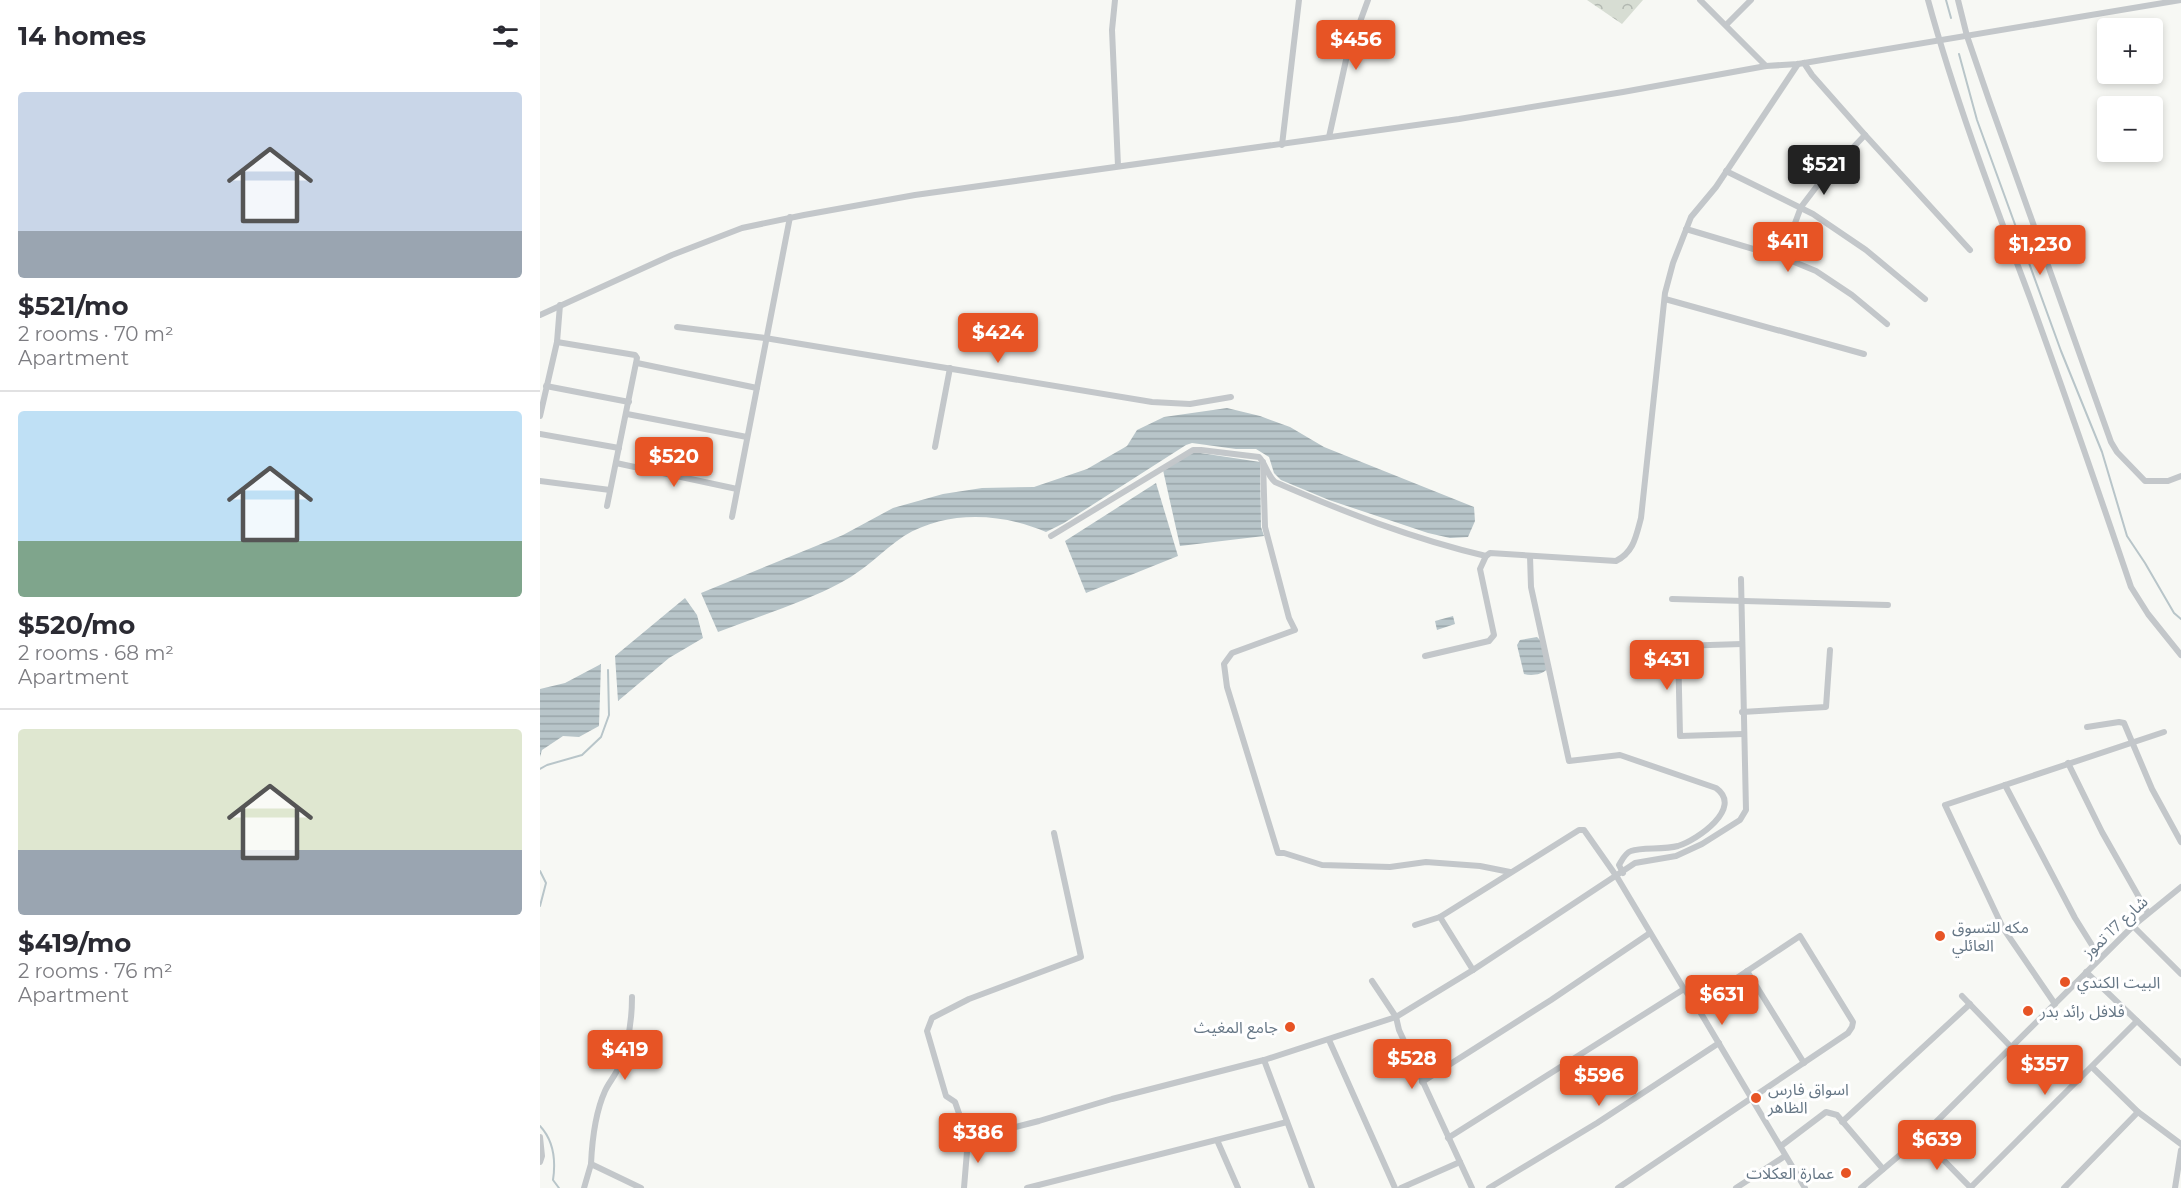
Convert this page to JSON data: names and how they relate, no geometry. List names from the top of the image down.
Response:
{
  "streets": {
    "street": ["شارع 17 تموز"]
  },
  "places": [
    "مكه للتسوق العائلي",
    "البيت الكندي",
    "فلافل رائد بدر",
    "جامع المغيث",
    "اسواق فارس الظاهر",
    "عمارة العكلات"
  ],
  "page": {
    "heading": "14 homes",
    "map_buttons": ["+", "−"],
    "price": [
      "$456",
      "$521",
      "$411",
      "$1,230",
      "$424",
      "$520",
      "$431",
      "$631",
      "$419",
      "$528",
      "$357",
      "$596",
      "$386",
      "$639"
    ],
    "list": [
      {
        "name": "$521/mo",
        "note": "2 rooms · 70 m² · Apartment"
      },
      {
        "name": "$520/mo",
        "note": "2 rooms · 68 m² · Apartment"
      },
      {
        "name": "$419/mo",
        "note": "2 rooms · 76 m² · Apartment"
      }
    ]
  }
}
